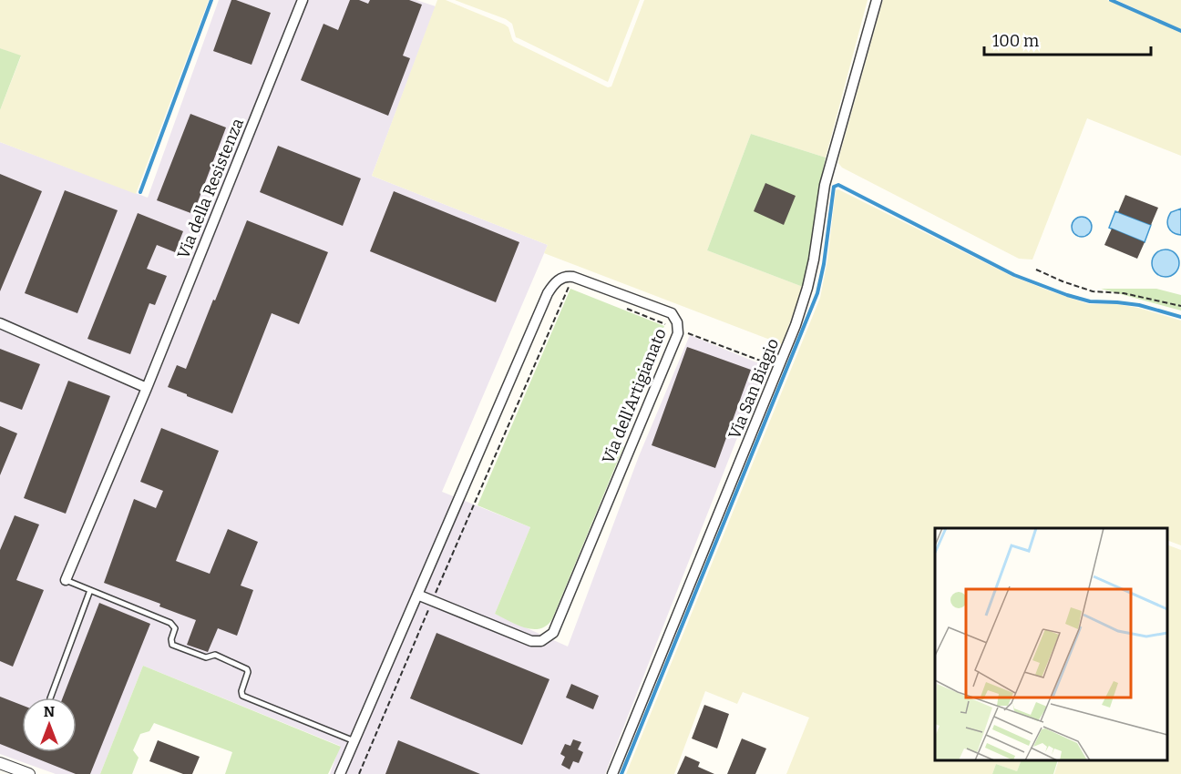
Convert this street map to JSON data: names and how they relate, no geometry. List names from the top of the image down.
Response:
{
  "streets": {
    "street": ["Via della Resistenza", "Via San Biagio", "Via dell'Artigianato"]
  },
  "scale_bar": "100 m",
  "north": "top"
}
